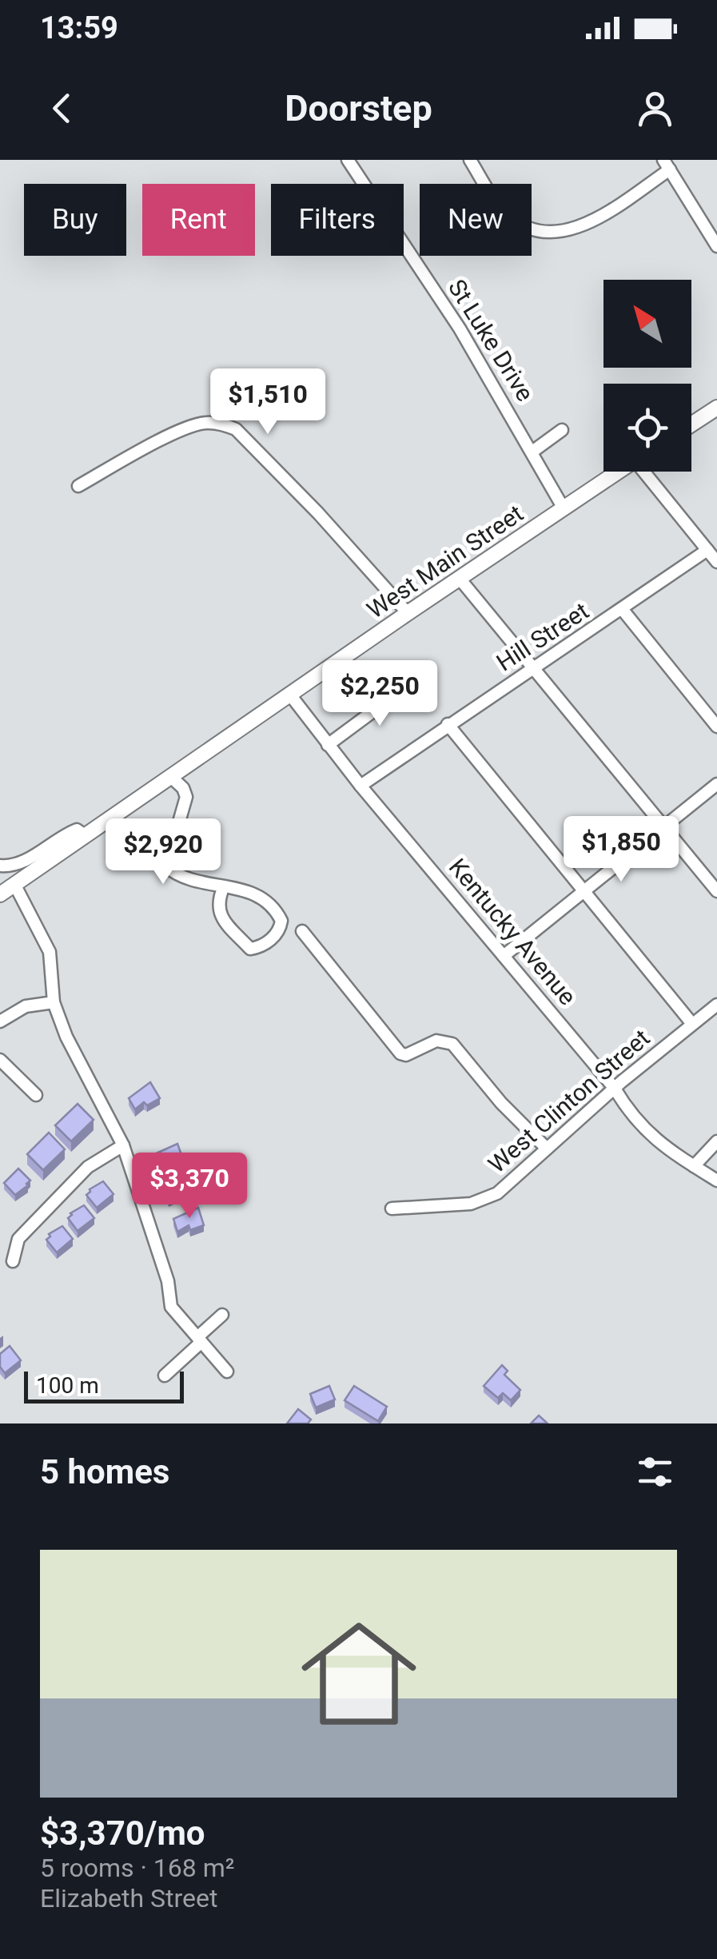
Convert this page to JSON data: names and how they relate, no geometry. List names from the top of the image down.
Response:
{
  "streets": {
    "main road": ["West Main Street"],
    "street": [
      "St Luke Drive",
      "Hill Street",
      "Kentucky Avenue",
      "West Clinton Street"
    ]
  },
  "crossings": [
    ["St Luke Drive", "West Main Street"],
    ["West Main Street", "Kentucky Avenue"],
    ["Hill Street", "Kentucky Avenue"],
    ["Kentucky Avenue", "West Clinton Street"]
  ],
  "scale_bar": "100 m",
  "north": "top left",
  "page": {
    "status": "13:59",
    "header": "Doorstep",
    "chip": [
      "Buy",
      "Rent",
      "Filters",
      "New"
    ],
    "price": [
      "$1,510",
      "$2,250",
      "$1,850",
      "$2,920",
      "$3,370"
    ],
    "scale": "100 m",
    "heading": "5 homes",
    "list": [
      {
        "name": "$3,370/mo",
        "note": "5 rooms · 168 m² · Elizabeth Street"
      }
    ]
  }
}
